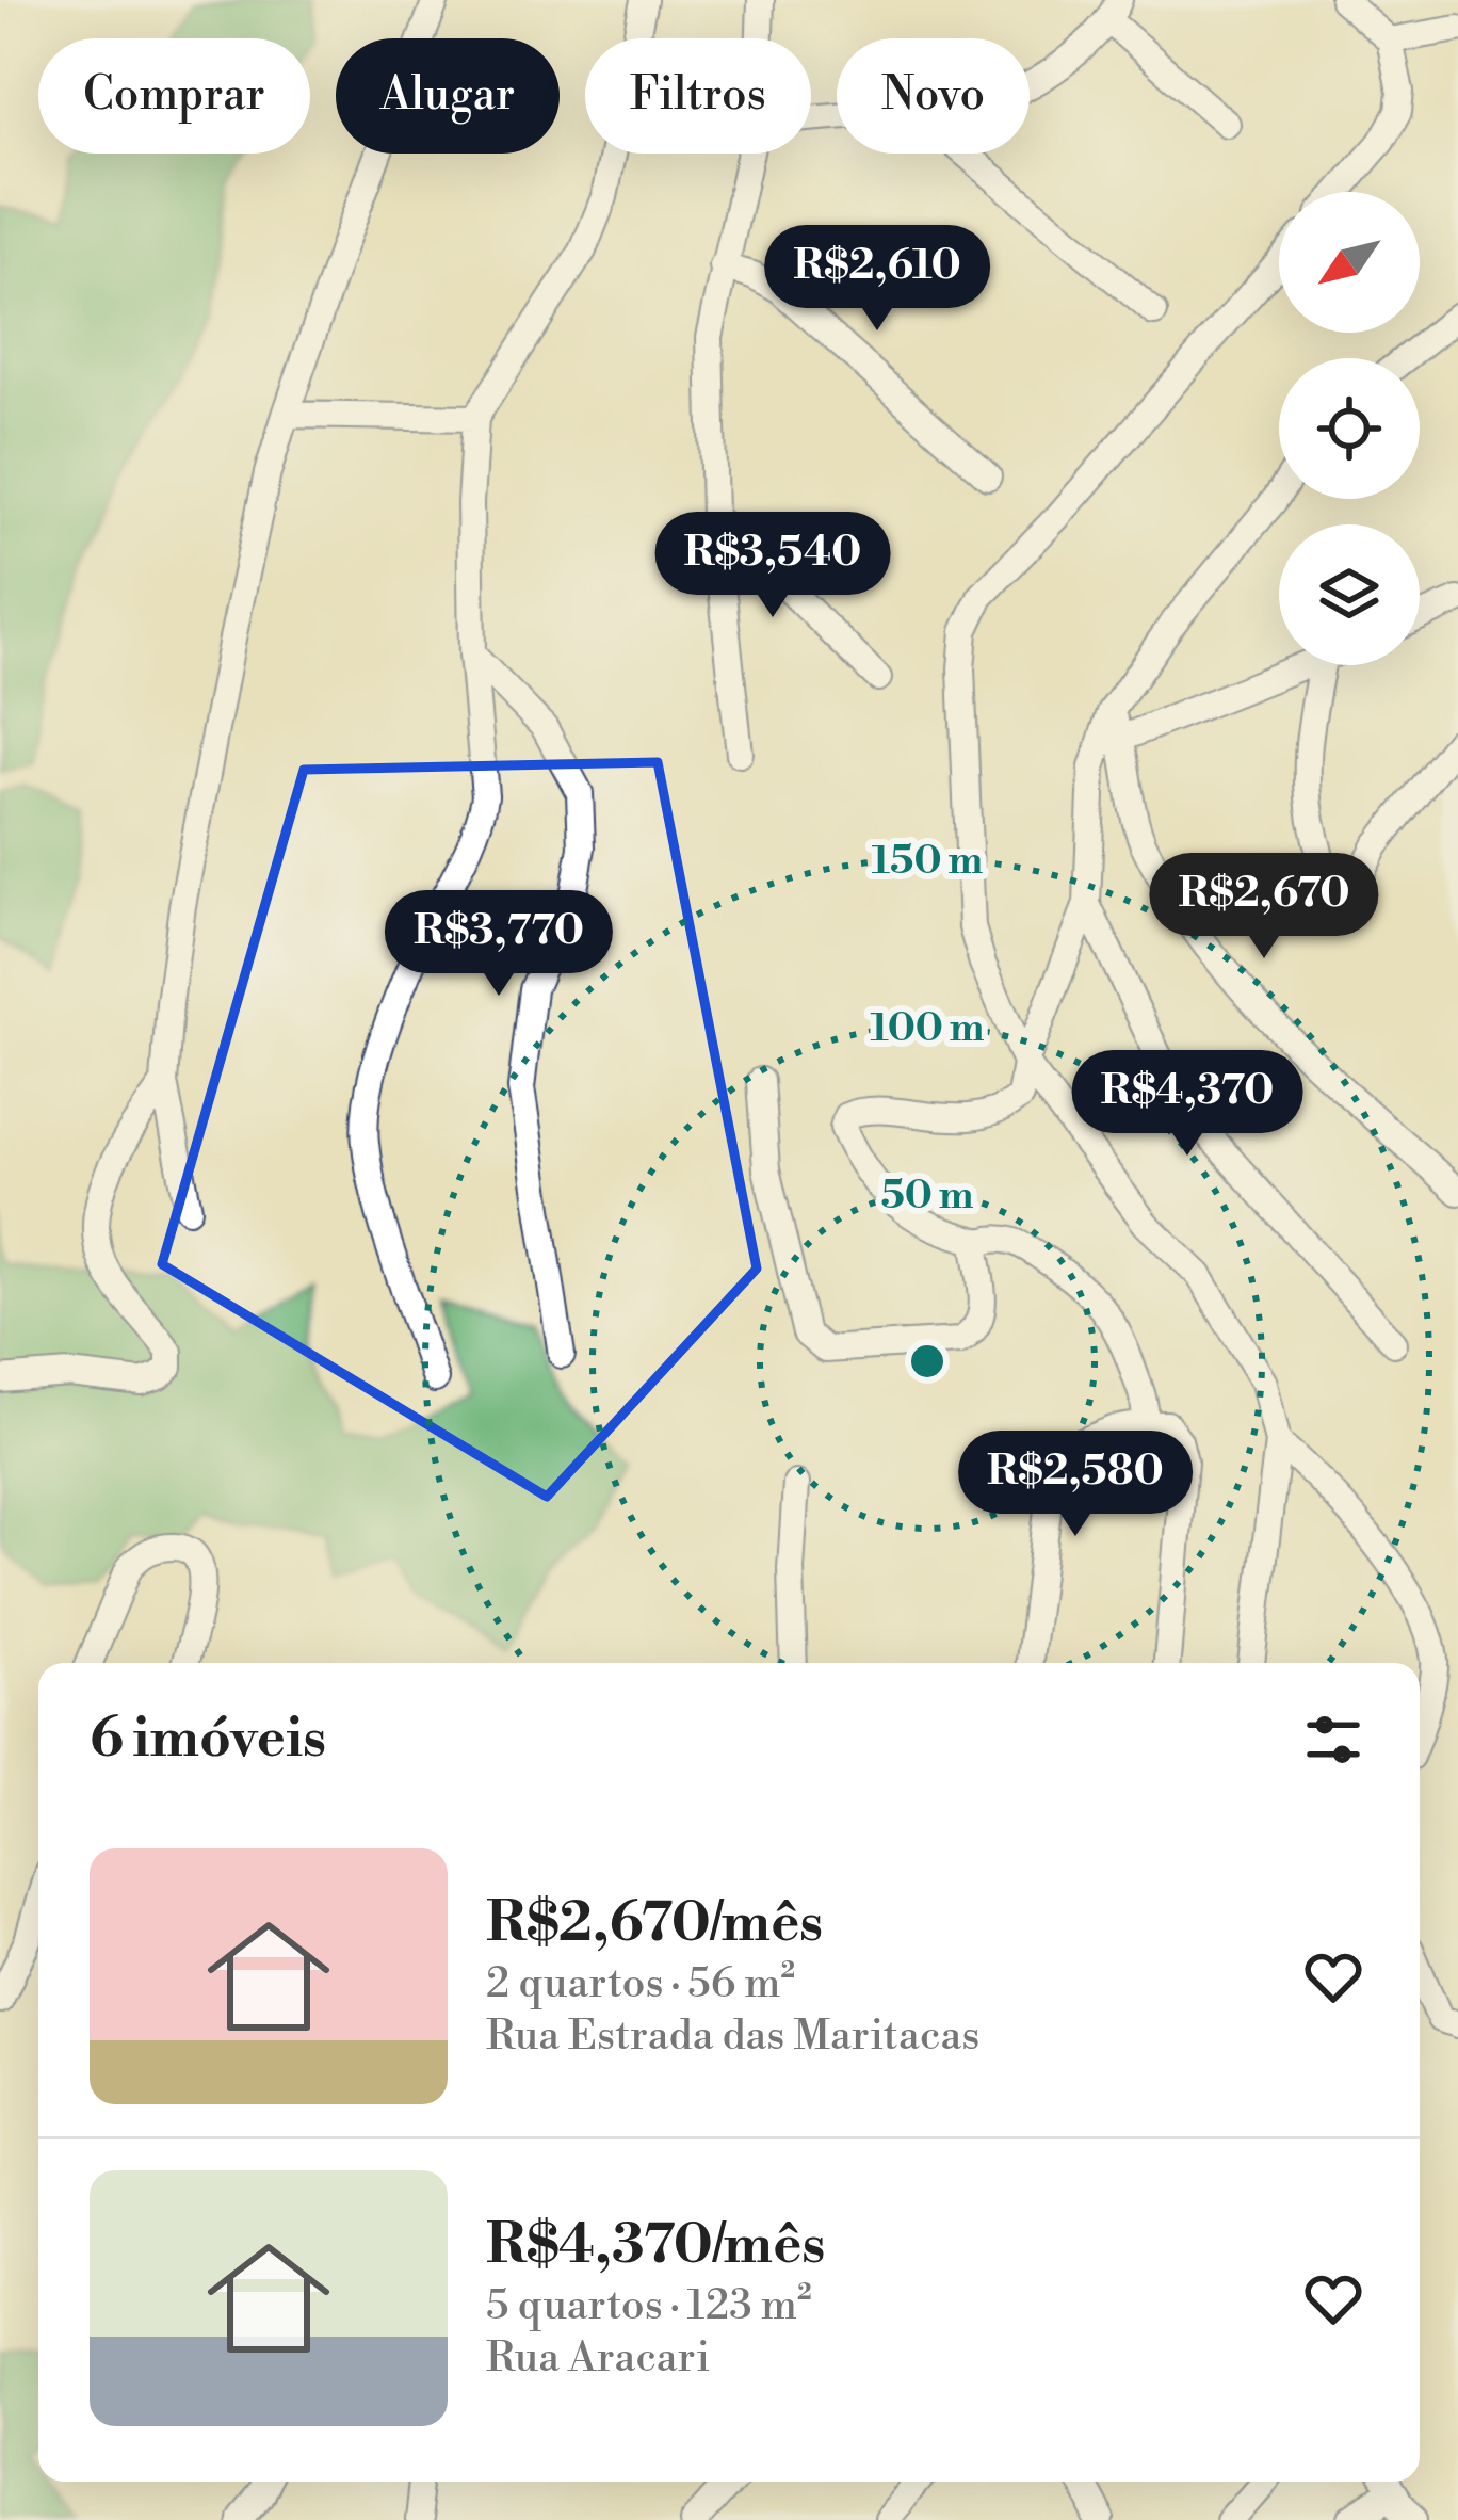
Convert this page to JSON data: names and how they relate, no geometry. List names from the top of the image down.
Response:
{
  "north": "bottom left",
  "page": {
    "chip": [
      "Comprar",
      "Alugar",
      "Filtros",
      "Novo"
    ],
    "price": [
      "R$2,610",
      "R$3,540",
      "R$2,670",
      "R$3,770",
      "R$4,370",
      "R$2,580"
    ],
    "heading": "6 imóveis",
    "list": [
      {
        "name": "R$2,670/mês",
        "note": "2 quartos · 56 m² · Rua Estrada das Maritacas"
      },
      {
        "name": "R$4,370/mês",
        "note": "5 quartos · 123 m² · Rua Aracari"
      }
    ]
  },
  "rings": ["150 m", "100 m", "50 m"]
}
